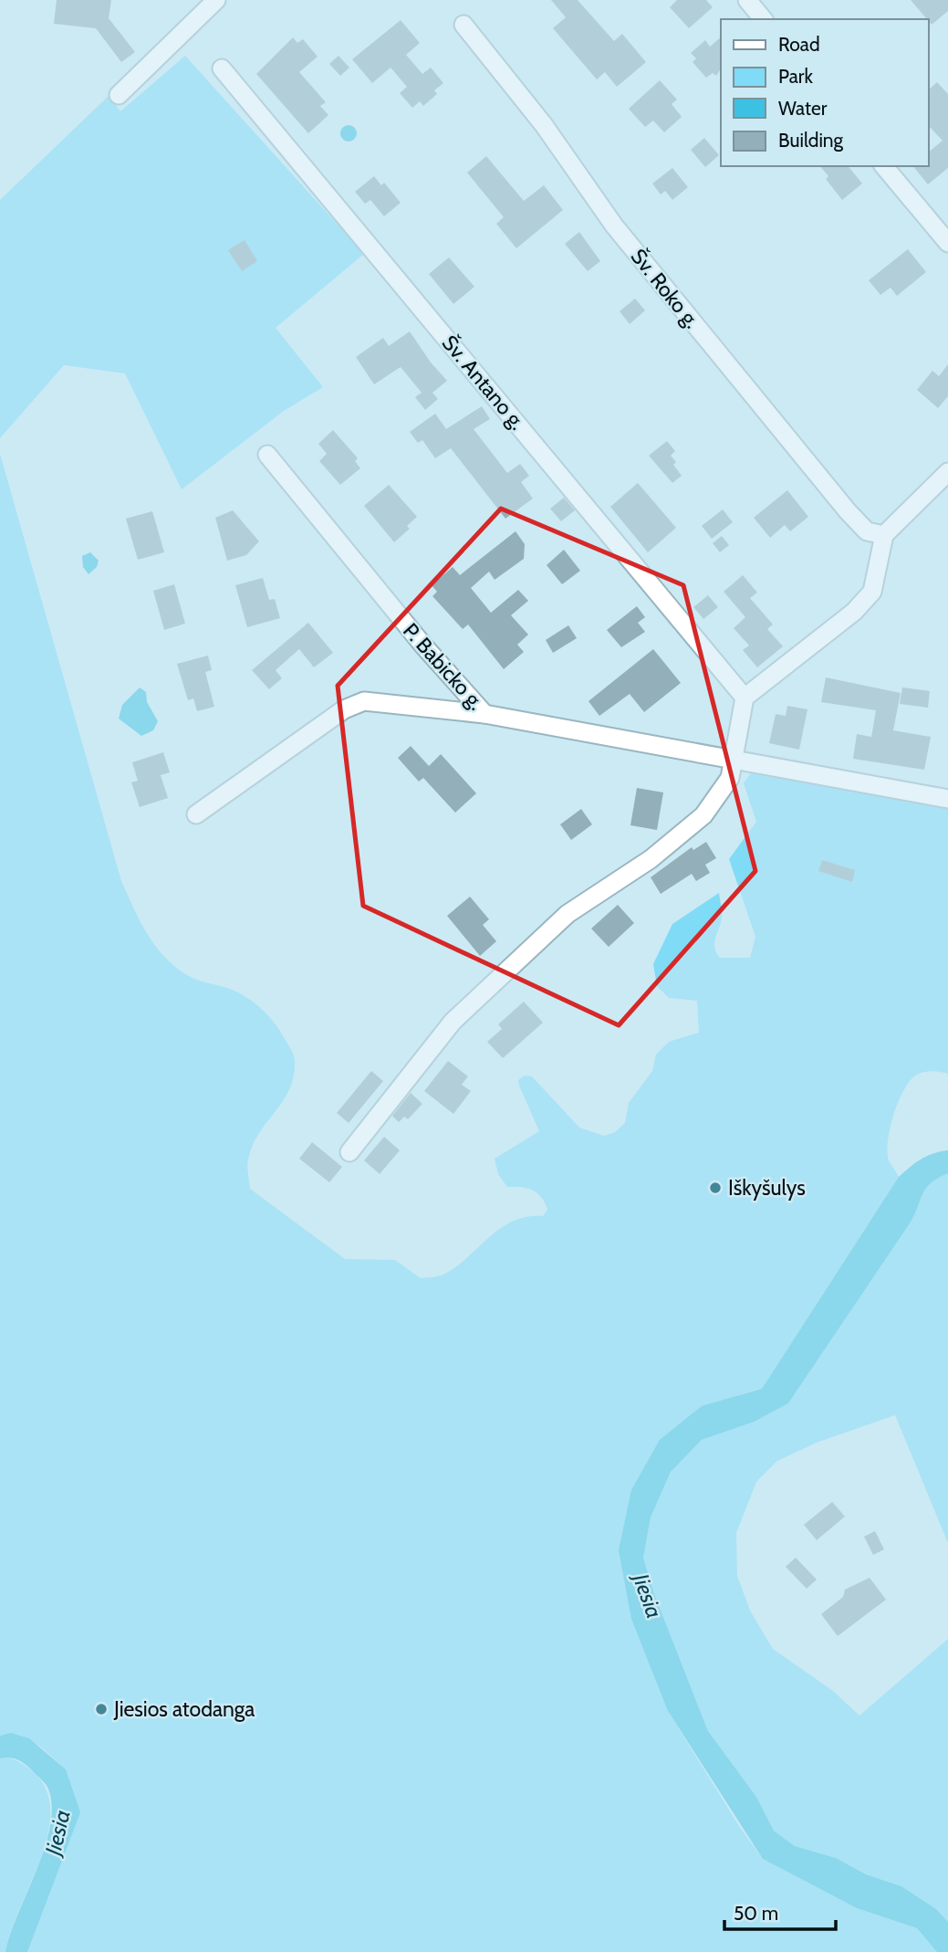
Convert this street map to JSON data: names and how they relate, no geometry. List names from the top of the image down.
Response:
{
  "streets": {
    "street": ["Šv. Roko g.", "Šv. Antano g.", "P. Babicko g."]
  },
  "water": ["Jiesia"],
  "places": ["Iškyšulys", "Jiesios atodanga"],
  "legend": [
    "Road",
    "Park",
    "Water",
    "Building"
  ],
  "scale_bar": "50 m"
}
